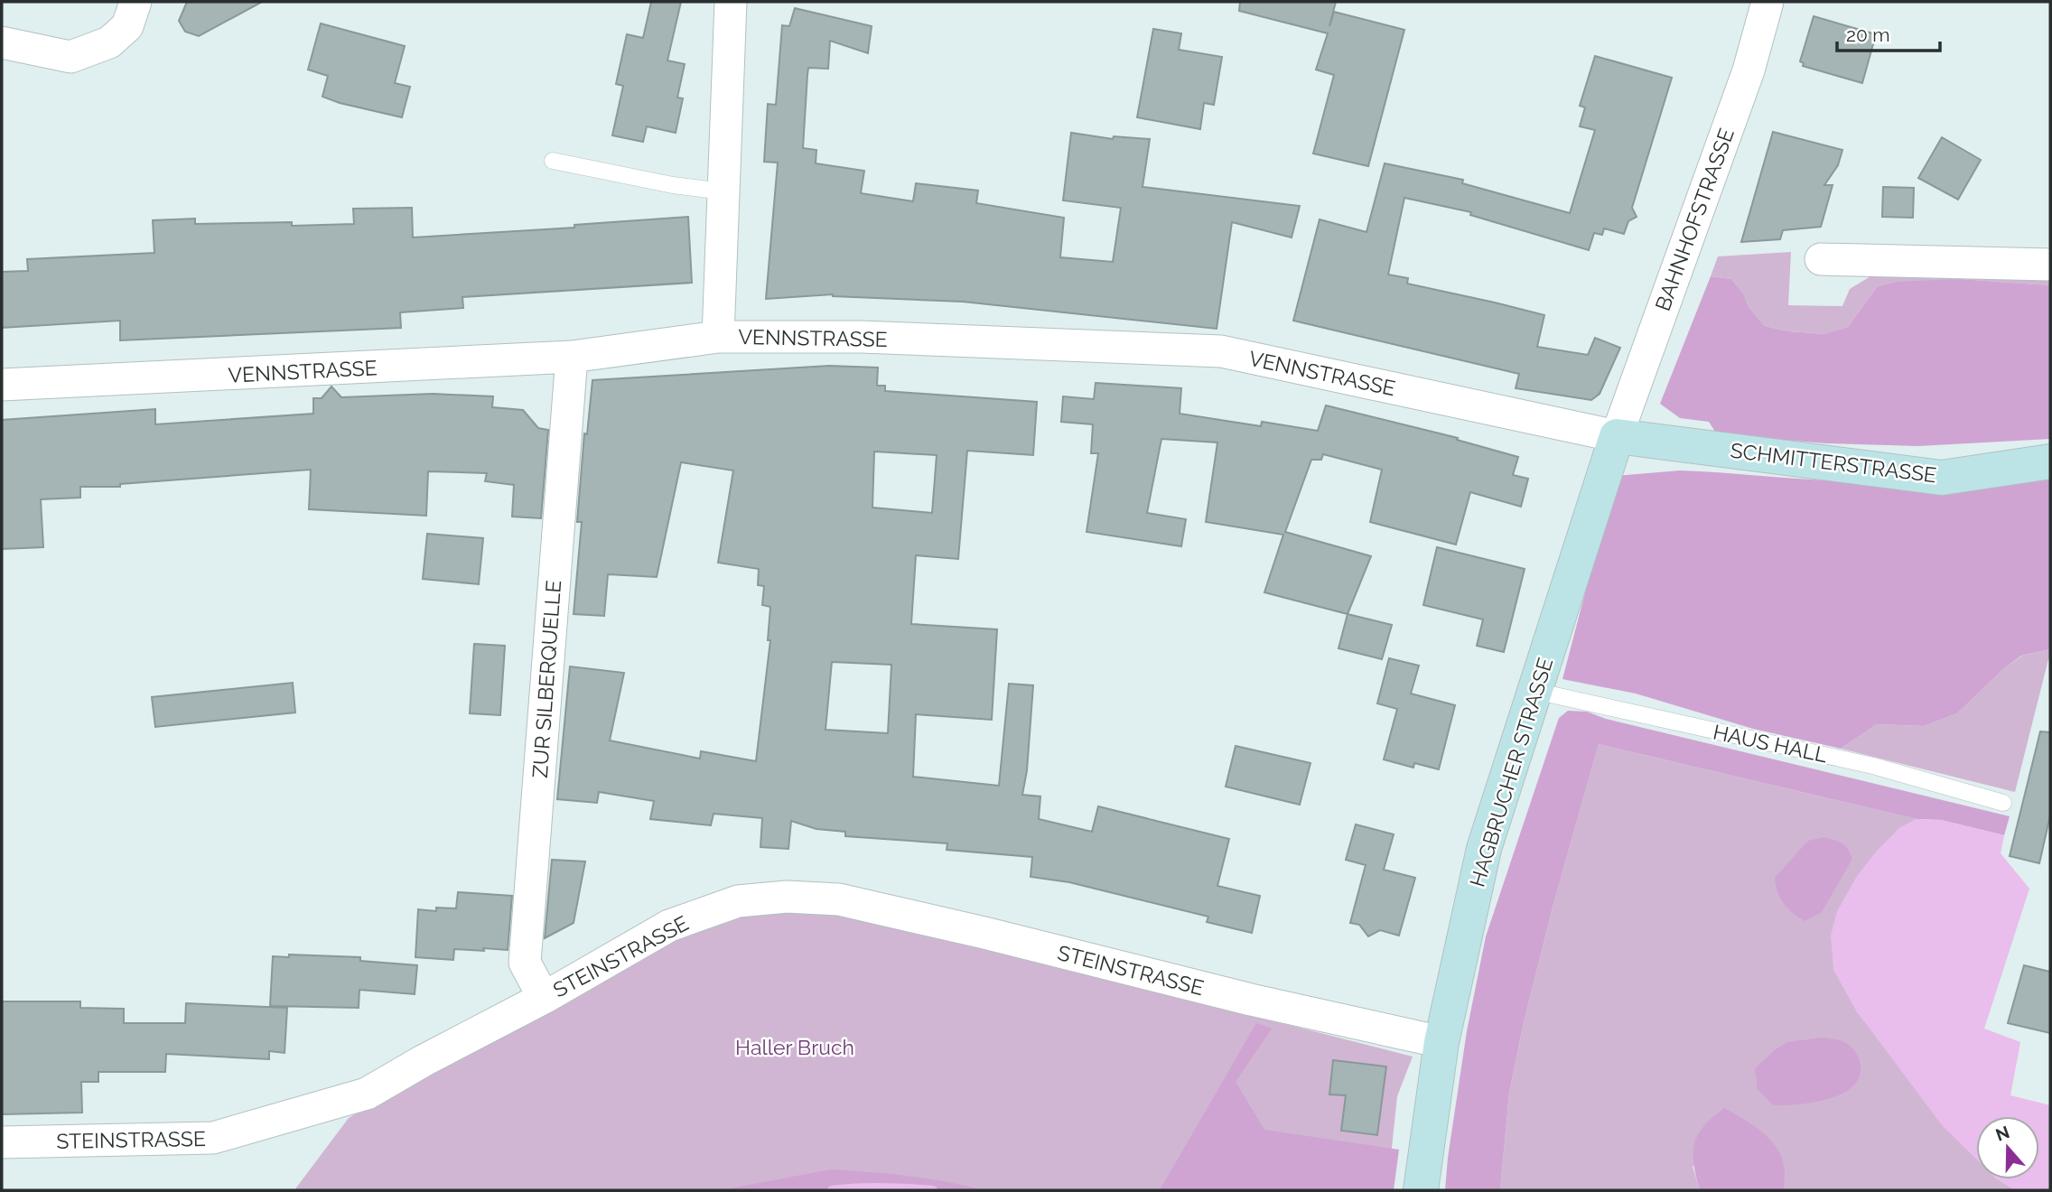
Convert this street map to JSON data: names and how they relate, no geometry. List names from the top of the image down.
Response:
{
  "streets": {
    "main road": ["SCHMITTERSTRASSE", "HAGBRUCHER STRASSE"],
    "street": [
      "BAHNHOFSTRASSE",
      "VENNSTRASSE",
      "ZUR SILBERQUELLE",
      "STEINSTRASSE"
    ],
    "lane": ["HAUS HALL"]
  },
  "crossings": [
    ["BAHNHOFSTRASSE", "VENNSTRASSE"],
    ["BAHNHOFSTRASSE", "SCHMITTERSTRASSE"],
    ["BAHNHOFSTRASSE", "HAGBRUCHER STRASSE"],
    ["VENNSTRASSE", "SCHMITTERSTRASSE"],
    ["VENNSTRASSE", "ZUR SILBERQUELLE"],
    ["VENNSTRASSE", "HAGBRUCHER STRASSE"],
    ["SCHMITTERSTRASSE", "HAGBRUCHER STRASSE"],
    ["ZUR SILBERQUELLE", "STEINSTRASSE"],
    ["HAUS HALL", "HAGBRUCHER STRASSE"],
    ["HAGBRUCHER STRASSE", "STEINSTRASSE"]
  ],
  "parks": ["Haller Bruch"],
  "scale_bar": "20 m",
  "north": "top"
}
